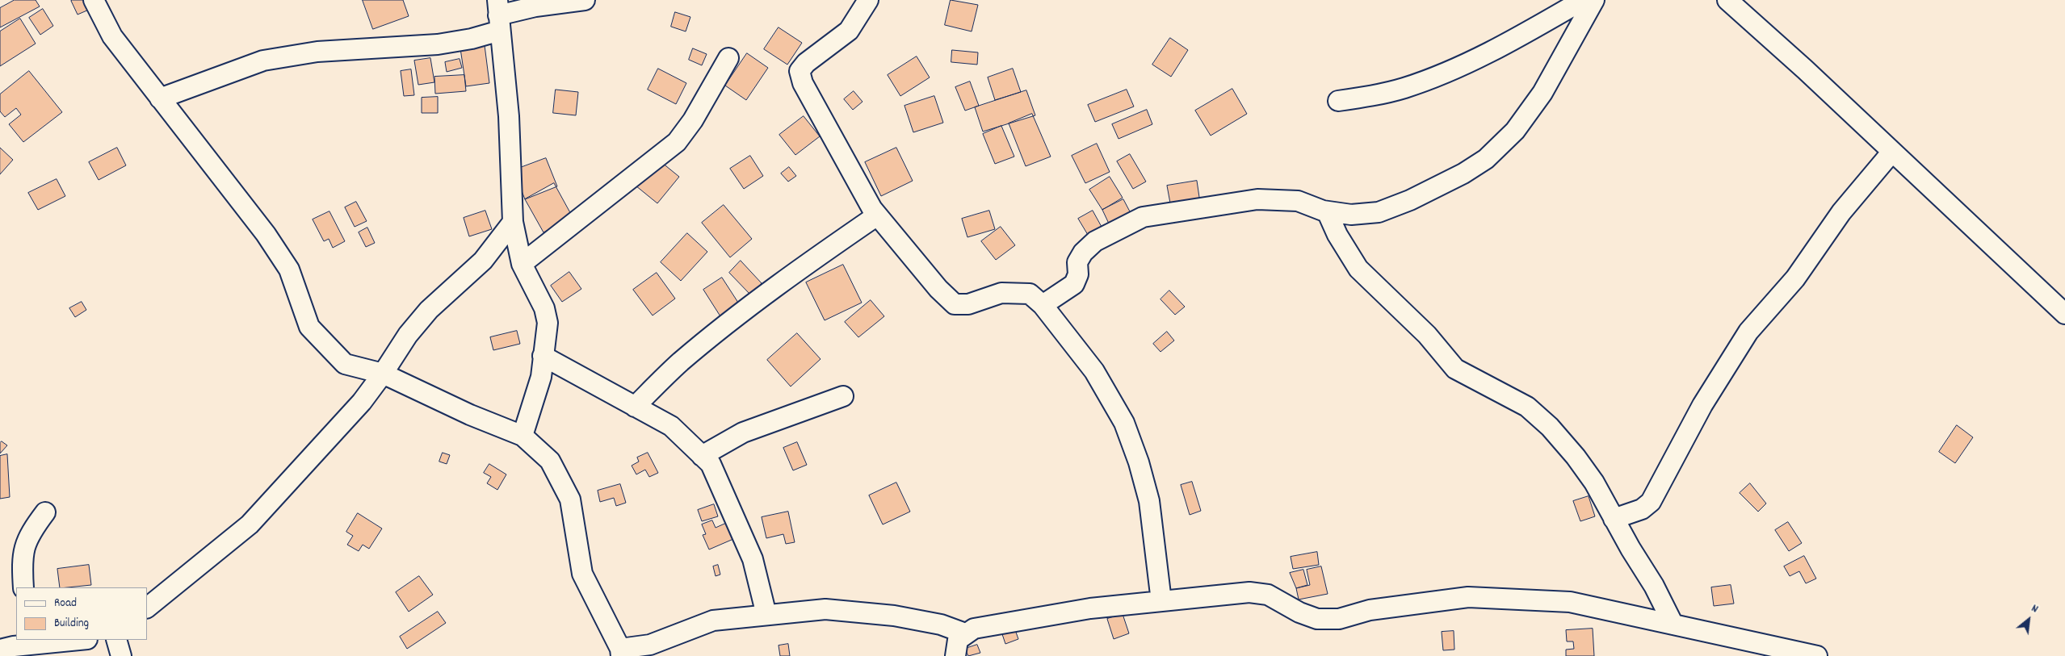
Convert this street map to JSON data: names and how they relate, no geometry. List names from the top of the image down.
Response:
{
  "legend": ["Road", "Building"],
  "north": "top right"
}
